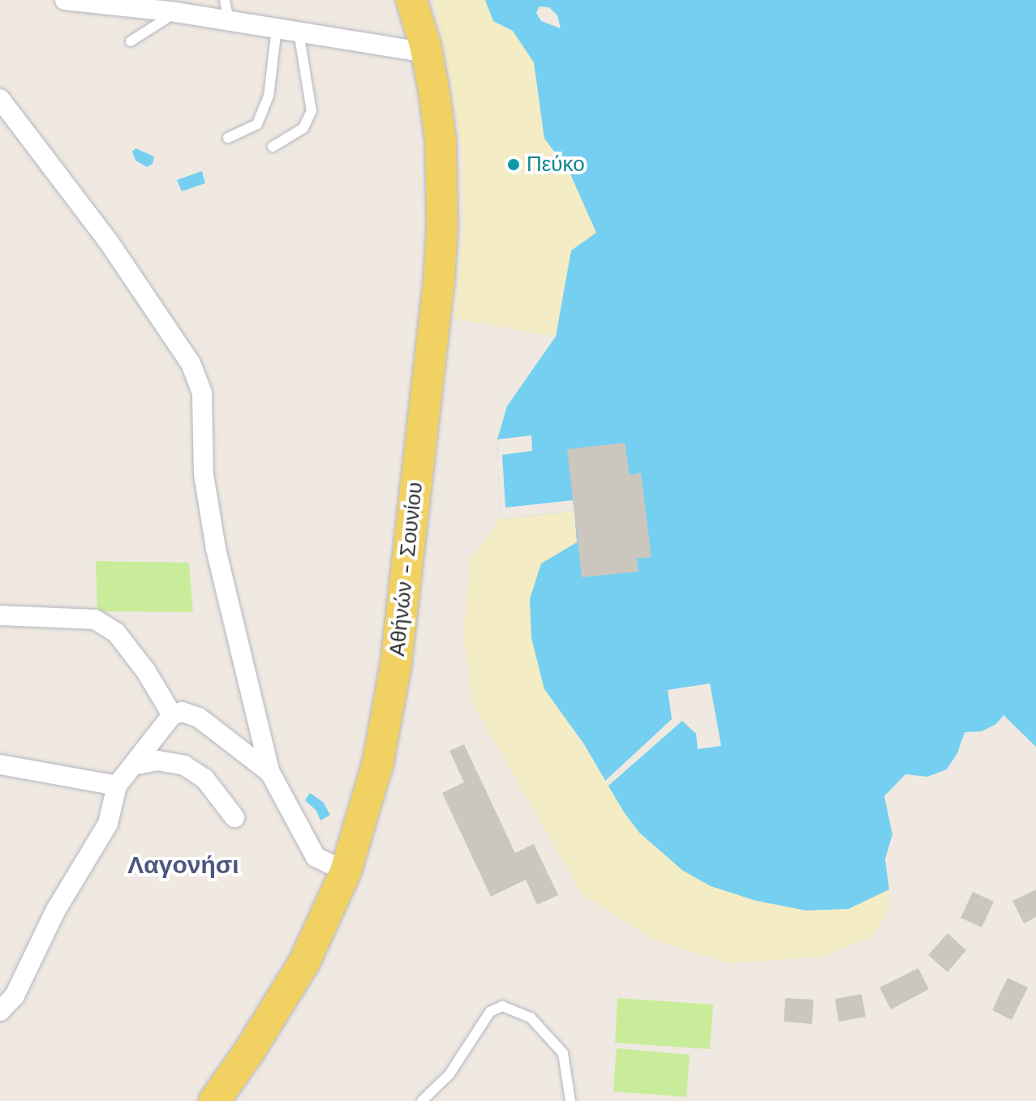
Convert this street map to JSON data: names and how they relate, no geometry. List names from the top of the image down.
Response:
{
  "streets": {
    "main road": ["Αθήνών - Σουνίου"]
  },
  "districts": ["Λαγονήσι"],
  "places": ["Πεύκο"]
}
